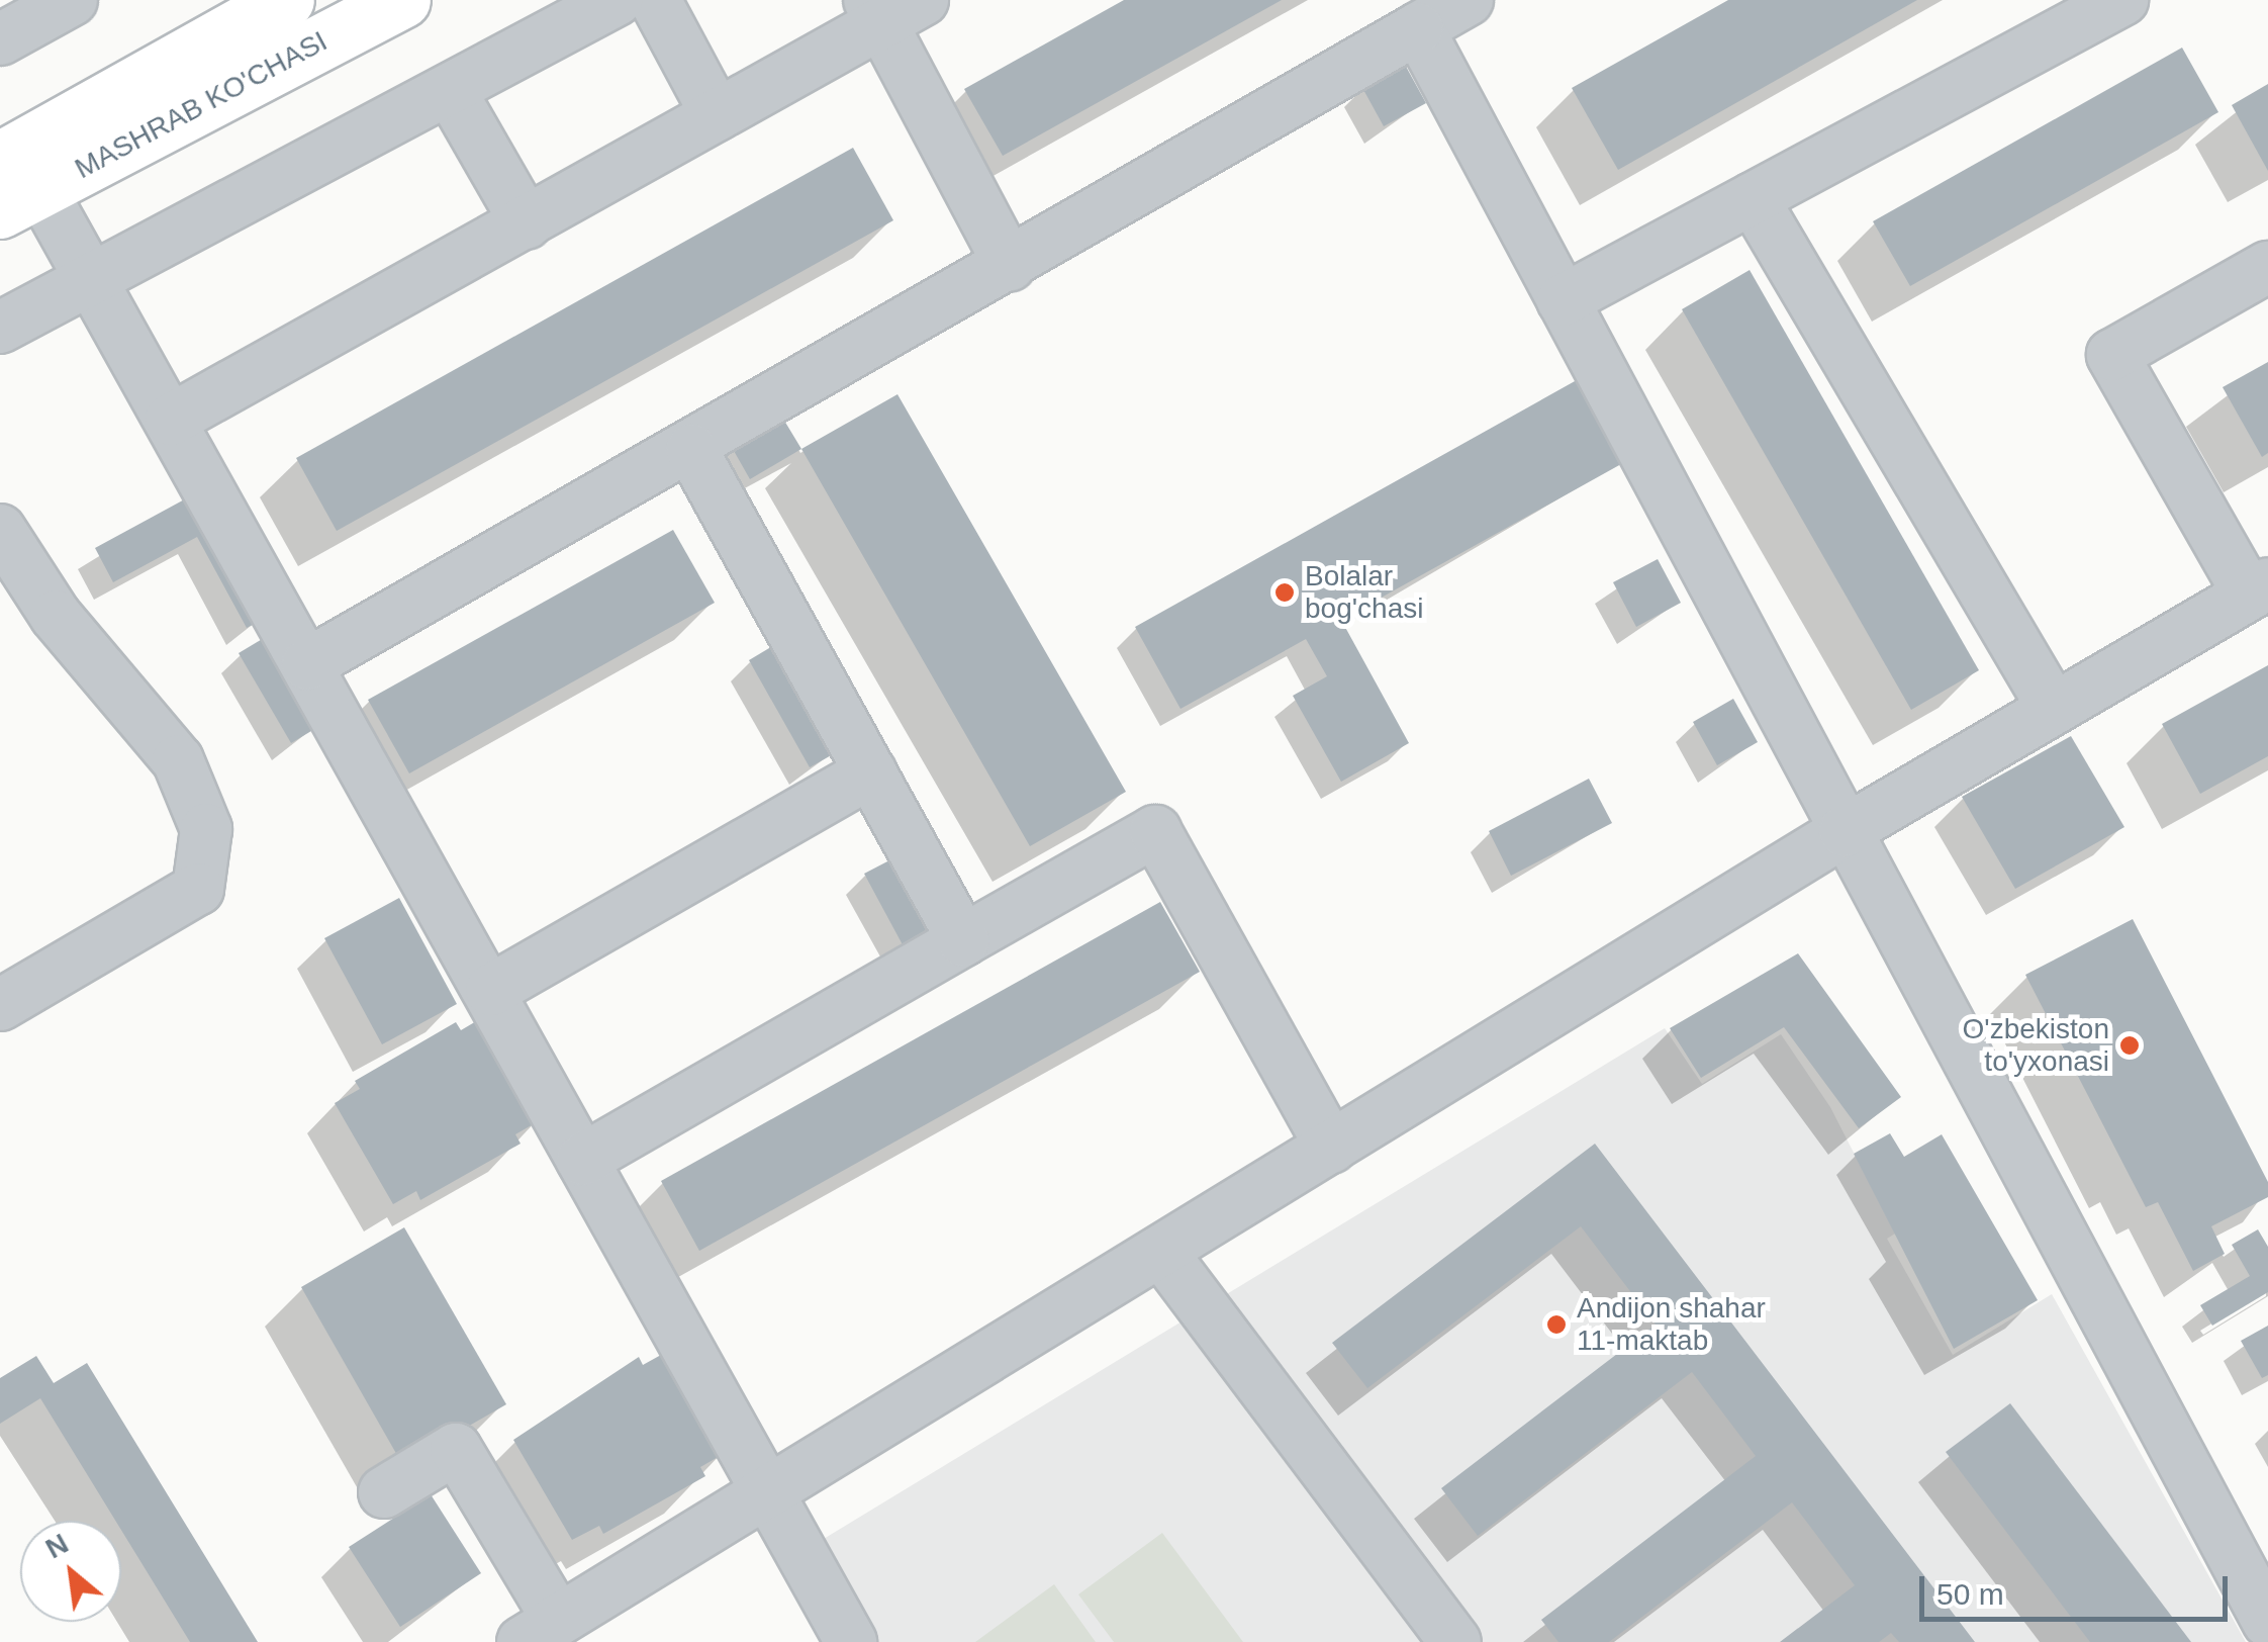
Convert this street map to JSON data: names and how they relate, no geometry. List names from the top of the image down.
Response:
{
  "streets": {
    "main road": ["MASHRAB KO'CHASI"]
  },
  "places": ["Bolalar bog'chasi", "O'zbekiston to'yxonasi", "Andijon shahar 11-maktab"],
  "scale_bar": "50 m",
  "north": "top left"
}
